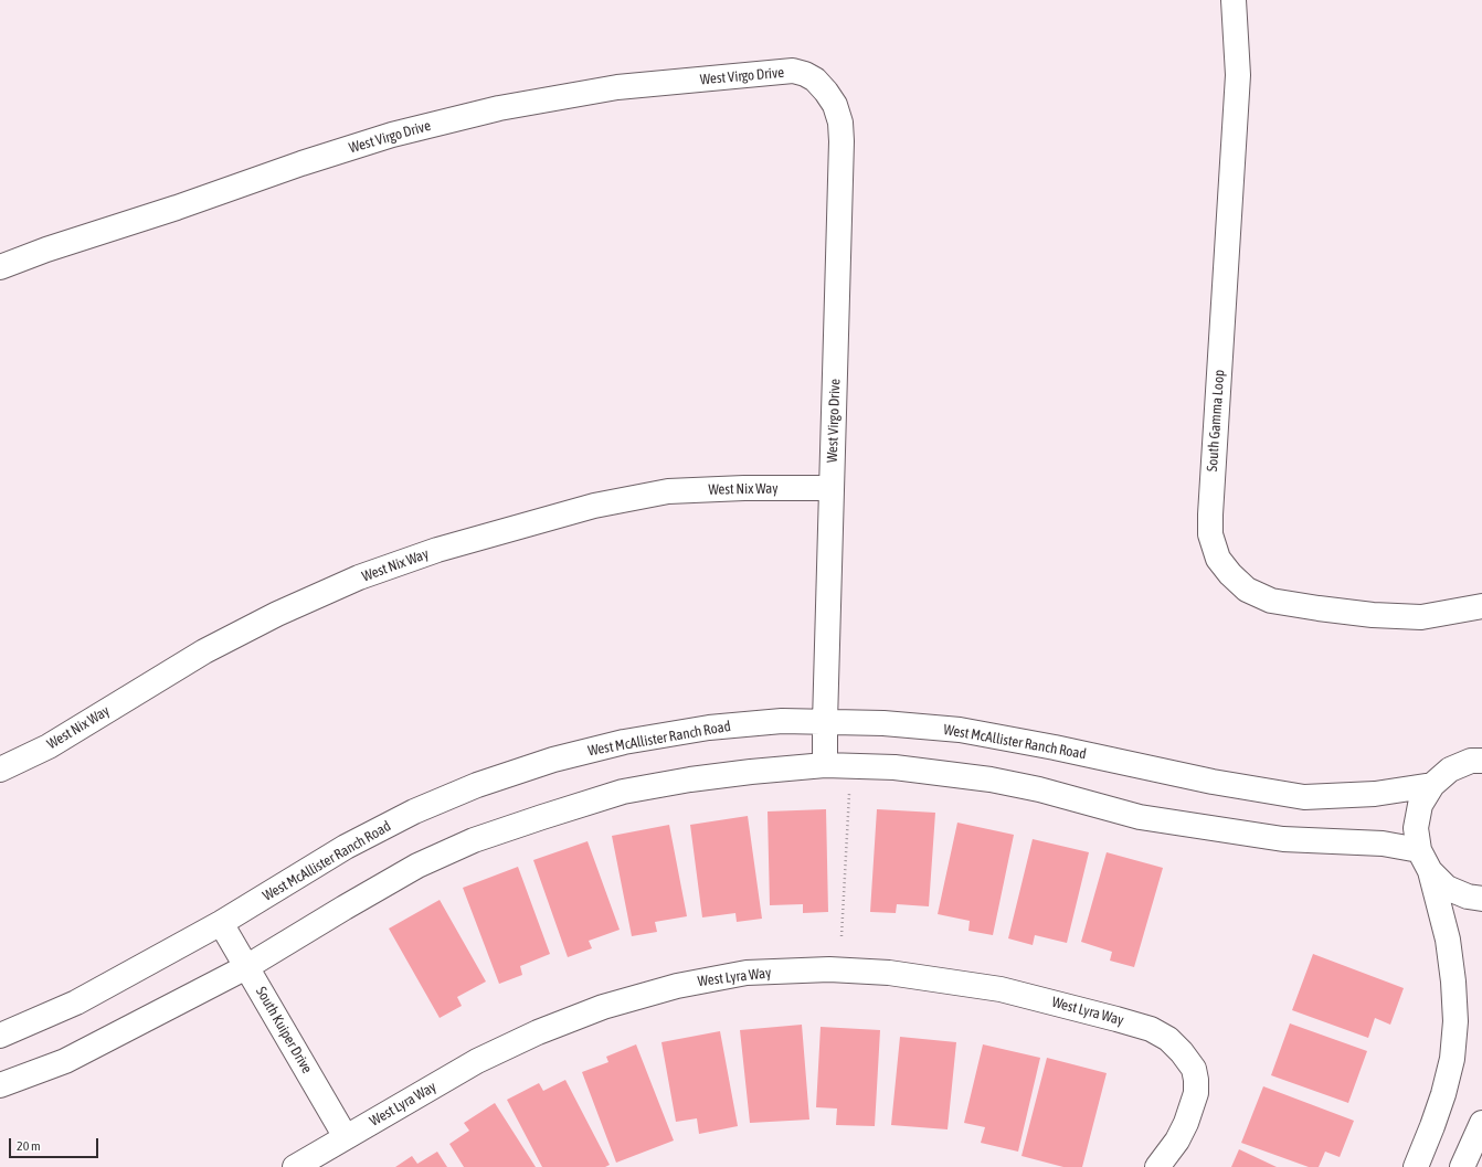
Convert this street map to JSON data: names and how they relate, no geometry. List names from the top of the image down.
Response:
{
  "streets": {
    "street": [
      "West Virgo Drive",
      "South Gamma Loop",
      "West Nix Way",
      "West McAllister Ranch Road",
      "West Lyra Way",
      "South Kuiper Drive"
    ]
  },
  "crossings": [
    ["West Virgo Drive", "West Nix Way"],
    ["West Virgo Drive", "West McAllister Ranch Road"],
    ["West McAllister Ranch Road", "South Kuiper Drive"],
    ["West Lyra Way", "South Kuiper Drive"]
  ],
  "scale_bar": "20 m"
}
